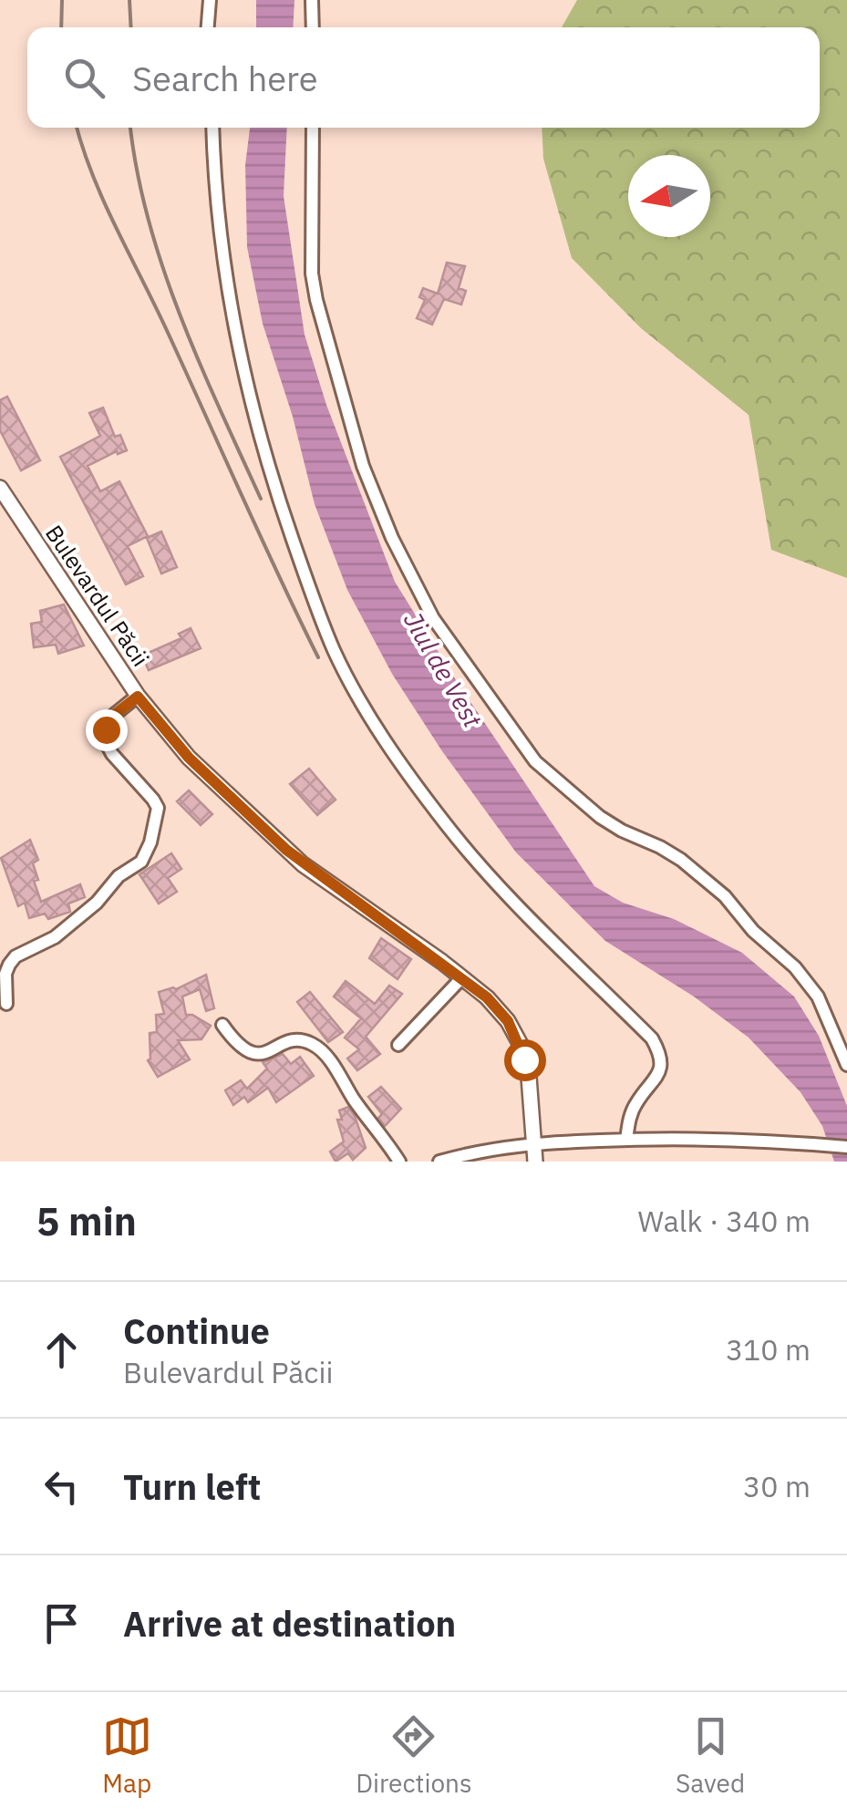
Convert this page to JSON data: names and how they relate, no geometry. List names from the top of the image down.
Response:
{
  "streets": {
    "main road": ["Bulevardul Păcii"]
  },
  "water": ["Jiul de Vest"],
  "north": "left",
  "page": {
    "search": "Search here",
    "heading": ["5 min", "Walk · 340 m"],
    "list": [
      ["Continue", "Bulevardul Păcii", "310 m"],
      ["Turn left", "30 m"],
      "Arrive at destination"
    ],
    "nav": ["Map", "Directions", "Saved"]
  }
}
